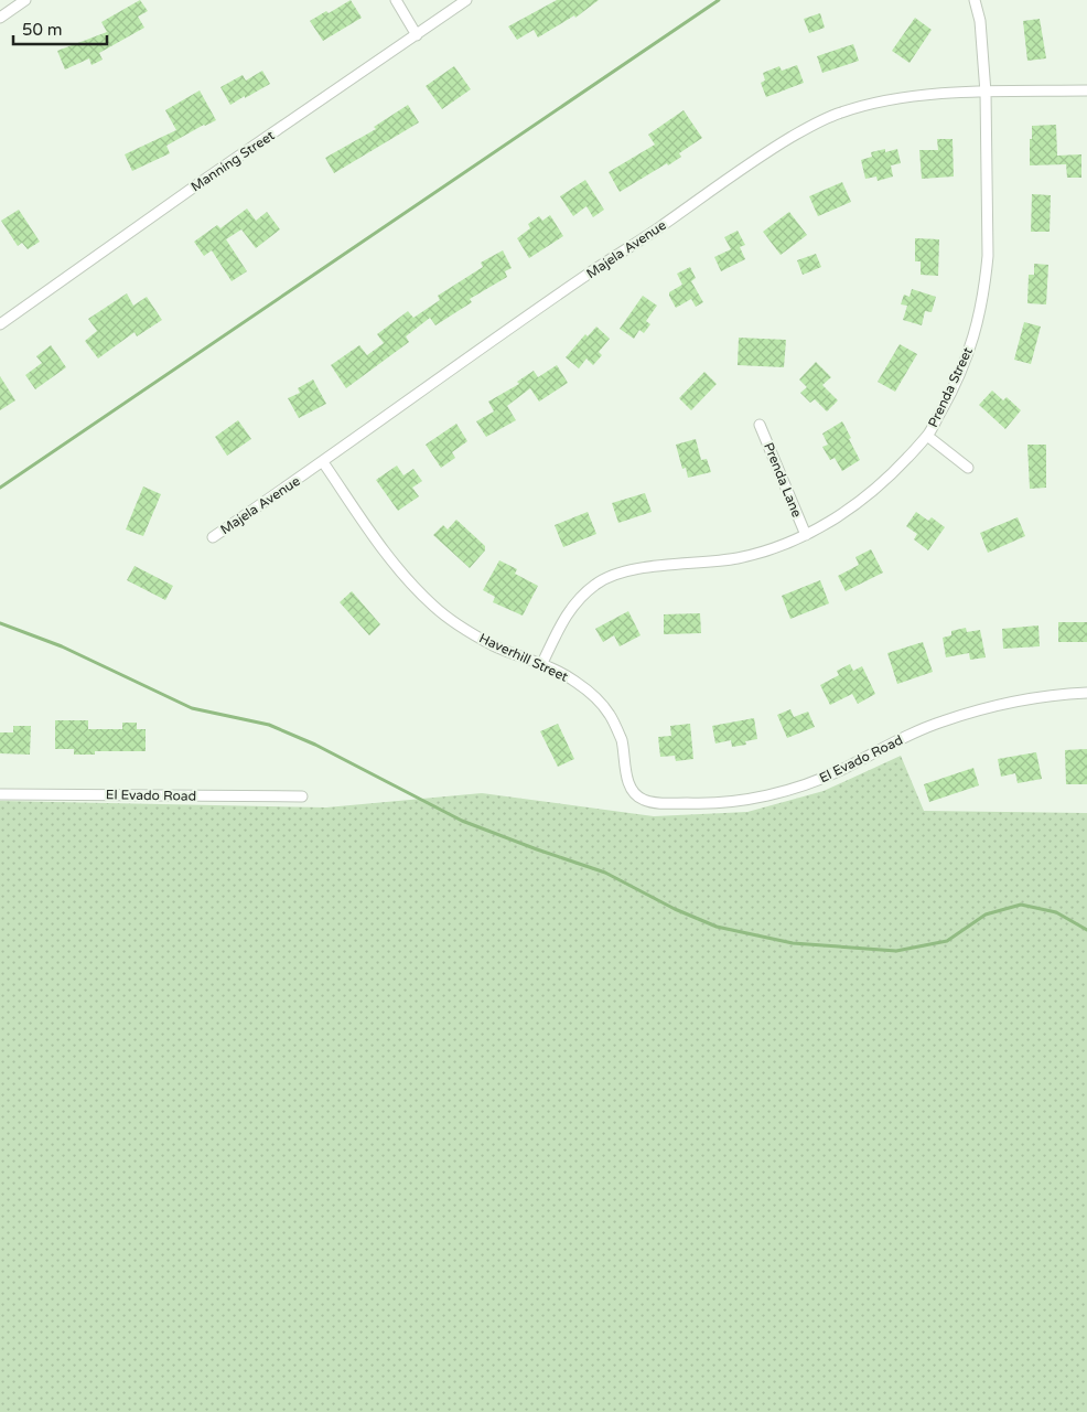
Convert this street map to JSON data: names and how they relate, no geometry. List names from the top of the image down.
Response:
{
  "streets": {
    "street": [
      "Manning Street",
      "Majela Avenue",
      "Prenda Street",
      "Prenda Lane",
      "Haverhill Street",
      "El Evado Road"
    ]
  },
  "crossings": [
    ["Majela Avenue", "Prenda Street"],
    ["Majela Avenue", "Haverhill Street"],
    ["Prenda Street", "Prenda Lane"],
    ["Prenda Street", "Haverhill Street"],
    ["Haverhill Street", "El Evado Road"]
  ],
  "scale_bar": "50 m"
}
